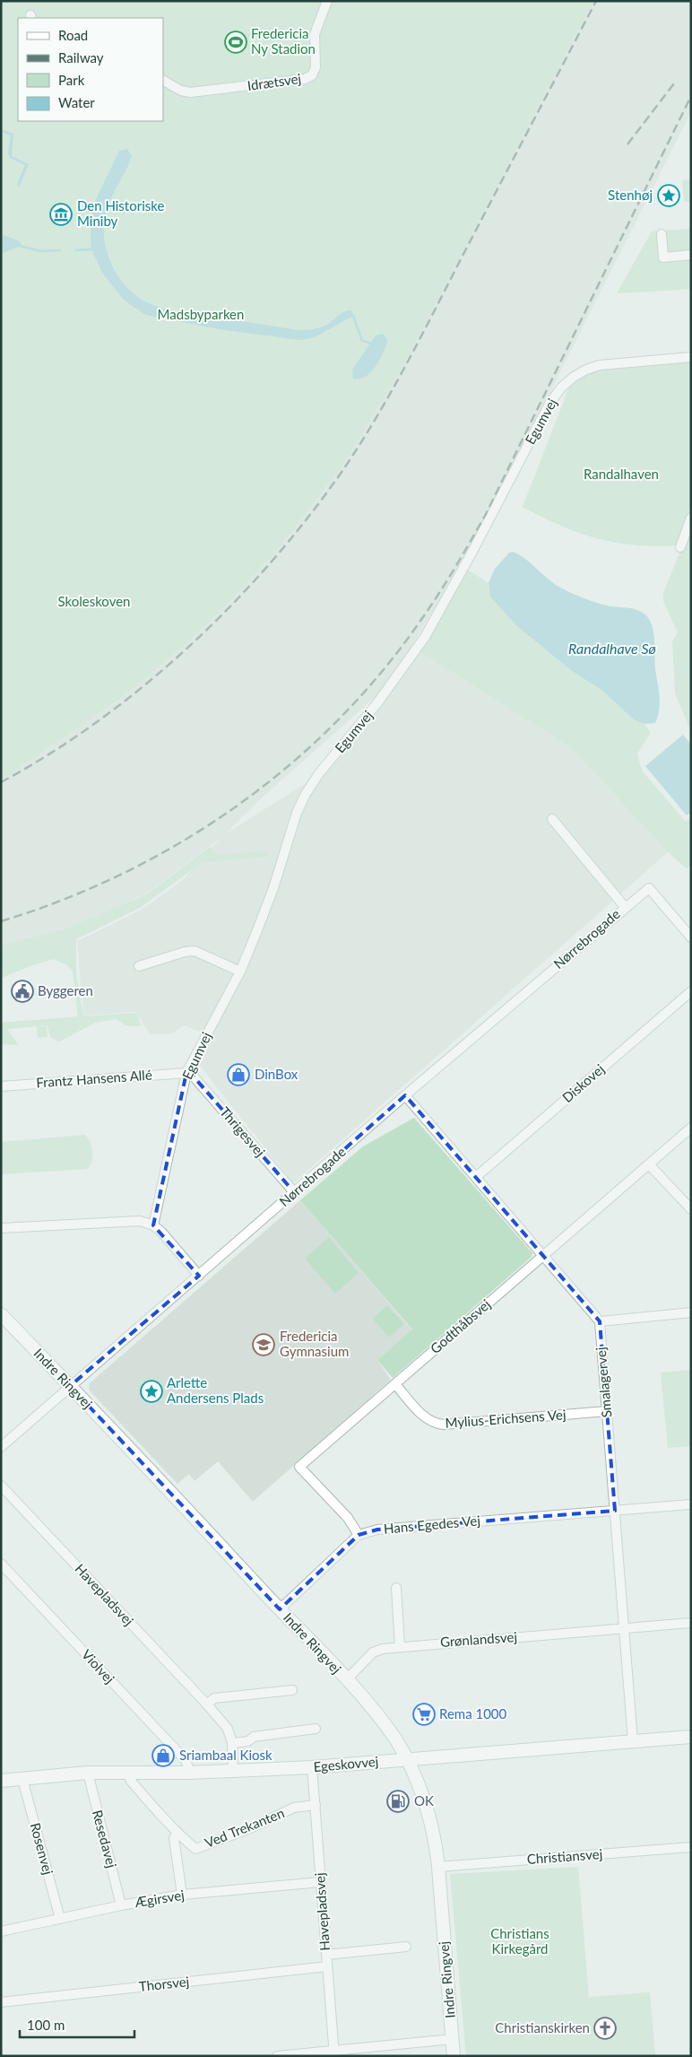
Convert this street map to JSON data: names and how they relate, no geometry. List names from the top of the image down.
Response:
{
  "streets": {
    "street": [
      "Idrætsvej",
      "Egumvej",
      "Nørrebrogade",
      "Frantz Hansens Allé",
      "Diskovej",
      "Thrigesvej",
      "Godthåbsvej",
      "Indre Ringvej",
      "Smalagervej",
      "Mylius-Erichsens Vej",
      "Hans Egedes Vej",
      "Havepladsvej",
      "Grønlandsvej",
      "Violvej",
      "Egeskovvej",
      "Ved Trekanten",
      "Resedavej",
      "Rosenvej",
      "Christiansvej",
      "Ægirsvej",
      "Thorsvej"
    ]
  },
  "crossings": [
    ["Egumvej", "Frantz Hansens Allé"],
    ["Egumvej", "Thrigesvej"],
    ["Nørrebrogade", "Thrigesvej"],
    ["Nørrebrogade", "Indre Ringvej"],
    ["Frantz Hansens Allé", "Thrigesvej"],
    ["Godthåbsvej", "Mylius-Erichsens Vej"],
    ["Godthåbsvej", "Hans Egedes Vej"],
    ["Indre Ringvej", "Hans Egedes Vej"],
    ["Indre Ringvej", "Grønlandsvej"],
    ["Indre Ringvej", "Egeskovvej"],
    ["Indre Ringvej", "Christiansvej"],
    ["Smalagervej", "Mylius-Erichsens Vej"],
    ["Smalagervej", "Hans Egedes Vej"],
    ["Smalagervej", "Grønlandsvej"],
    ["Smalagervej", "Egeskovvej"],
    ["Havepladsvej", "Egeskovvej"],
    ["Havepladsvej", "Ved Trekanten"],
    ["Havepladsvej", "Ægirsvej"],
    ["Havepladsvej", "Thorsvej"],
    ["Violvej", "Egeskovvej"],
    ["Egeskovvej", "Ved Trekanten"],
    ["Egeskovvej", "Resedavej"],
    ["Egeskovvej", "Rosenvej"],
    ["Resedavej", "Ægirsvej"],
    ["Rosenvej", "Ægirsvej"]
  ],
  "water": ["Randalhave Sø"],
  "parks": [
    "Madsbyparken",
    "Randalhaven",
    "Skoleskoven",
    "Christians Kirkegård"
  ],
  "places": {
    "sports": ["Fredericia Ny Stadion"],
    "place": ["Stenhøj", "Arlette Andersens Plads"],
    "museum": ["Den Historiske Miniby"],
    "public building": ["Byggeren"],
    "shop": ["DinBox", "Sriambaal Kiosk"],
    "school or university": ["Fredericia Gymnasium"],
    "supermarket": ["Rema 1000"],
    "fuel station": ["OK"],
    "church": ["Christianskirken"]
  },
  "legend": [
    "Road",
    "Railway",
    "Park",
    "Water"
  ],
  "scale_bar": "100 m"
}
